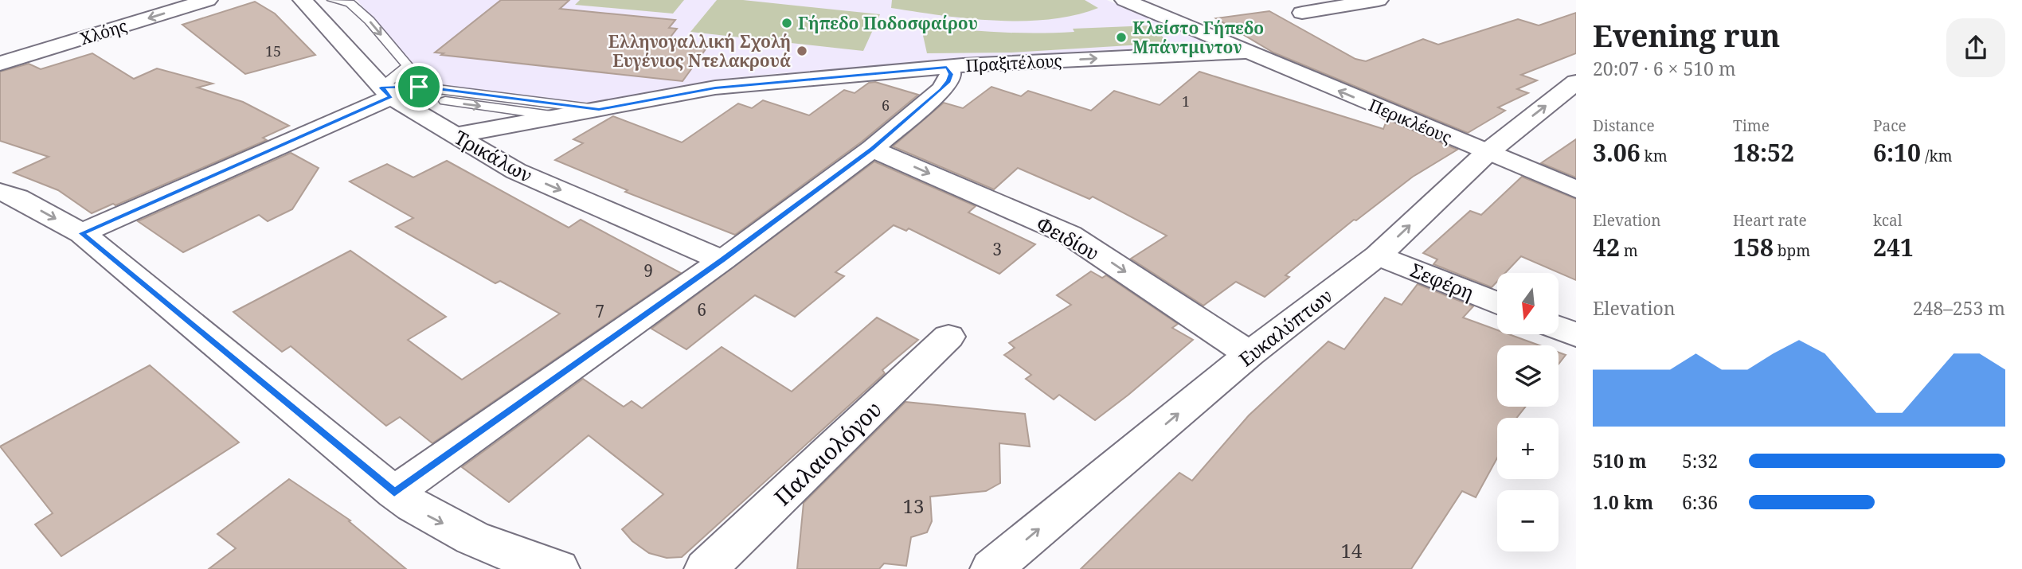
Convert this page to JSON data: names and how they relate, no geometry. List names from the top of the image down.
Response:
{
  "streets": {
    "street": [
      "Χλόης",
      "Πραξιτέλους",
      "Περικλέους",
      "Τρικάλων",
      "Φειδίου",
      "Σεφέρη",
      "Ευκαλύπτων",
      "Παλαιολόγου"
    ]
  },
  "crossings": [
    ["Πραξιτέλους", "Περικλέους"],
    ["Πραξιτέλους", "Τρικάλων"],
    ["Περικλέους", "Ευκαλύπτων"],
    ["Φειδίου", "Ευκαλύπτων"],
    ["Σεφέρη", "Ευκαλύπτων"]
  ],
  "one_way": [
    "Πραξιτέλους",
    "Περικλέους",
    "Τρικάλων",
    "Φειδίου",
    "Ευκαλύπτων"
  ],
  "places": ["Γήπεδο Ποδοσφαίρου", "Κλείστο Γήπεδο Μπάντμιντον", "Ελληνογαλλική Σχολή Ευγένιος Ντελακρουά"],
  "house_numbers": [
    "15",
    "1",
    "6",
    "3",
    "9",
    "6",
    "7",
    "13",
    "14"
  ],
  "north": "bottom",
  "page": {
    "heading": ["Evening run", "20:07 · 6 × 510 m"],
    "stats": [
      ["Distance", "3.06 km"],
      ["Time", "18:52"],
      ["Pace", "6:10 /km"],
      ["Elevation", "42 m"],
      ["Heart rate", "158 bpm"],
      ["kcal", "241"]
    ],
    "map_buttons": ["+", "−"],
    "chart": ["Elevation", "248–253 m"],
    "list": [
      {
        "name": "510 m",
        "note": "5:32"
      },
      {
        "name": "1.0 km",
        "note": "6:36"
      }
    ]
  }
}
